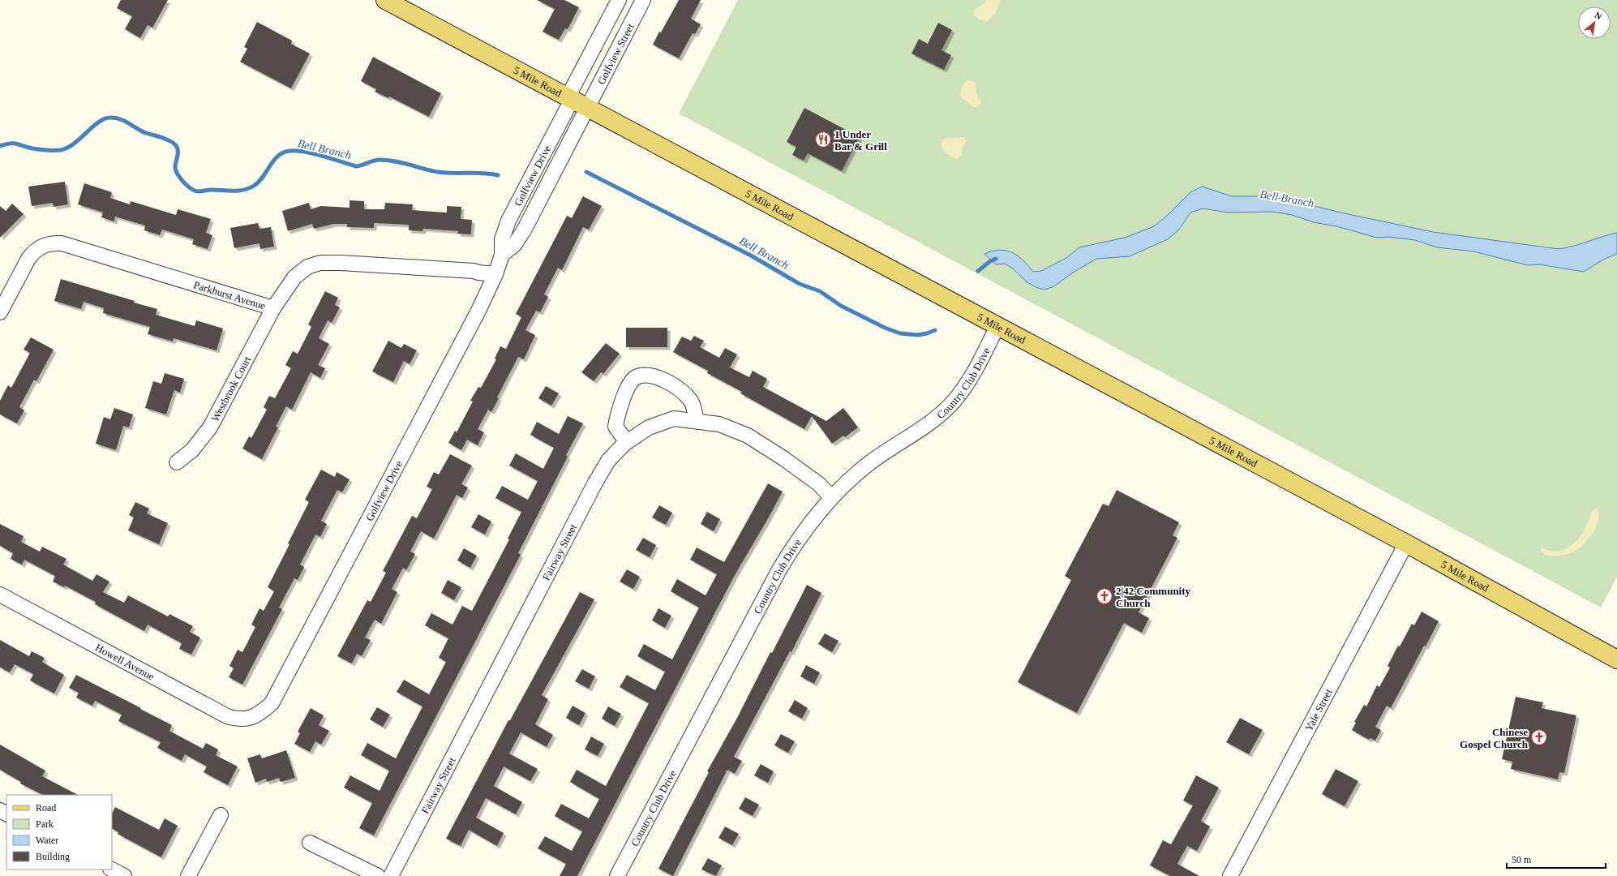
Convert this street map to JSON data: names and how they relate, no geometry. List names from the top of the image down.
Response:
{
  "streets": {
    "main road": ["5 Mile Road"],
    "street": [
      "Golfview Street",
      "Golfview Drive",
      "Parkhurst Avenue",
      "Country Club Drive",
      "Westbrook Court",
      "Fairway Street",
      "Howell Avenue",
      "Yale Street"
    ]
  },
  "crossings": [
    ["Golfview Street", "5 Mile Road"],
    ["Golfview Street", "Golfview Drive"],
    ["5 Mile Road", "Golfview Drive"],
    ["5 Mile Road", "Country Club Drive"],
    ["5 Mile Road", "Yale Street"],
    ["Golfview Drive", "Parkhurst Avenue"],
    ["Golfview Drive", "Howell Avenue"],
    ["Parkhurst Avenue", "Westbrook Court"],
    ["Country Club Drive", "Fairway Street"]
  ],
  "water": ["Bell Branch"],
  "places": {
    "restaurant": ["1 Under Bar & Grill"],
    "church": ["2|42 Community Church", "Chinese Gospel Church"]
  },
  "legend": [
    "Road",
    "Park",
    "Water",
    "Building"
  ],
  "scale_bar": "50 m",
  "north": "top right"
}
